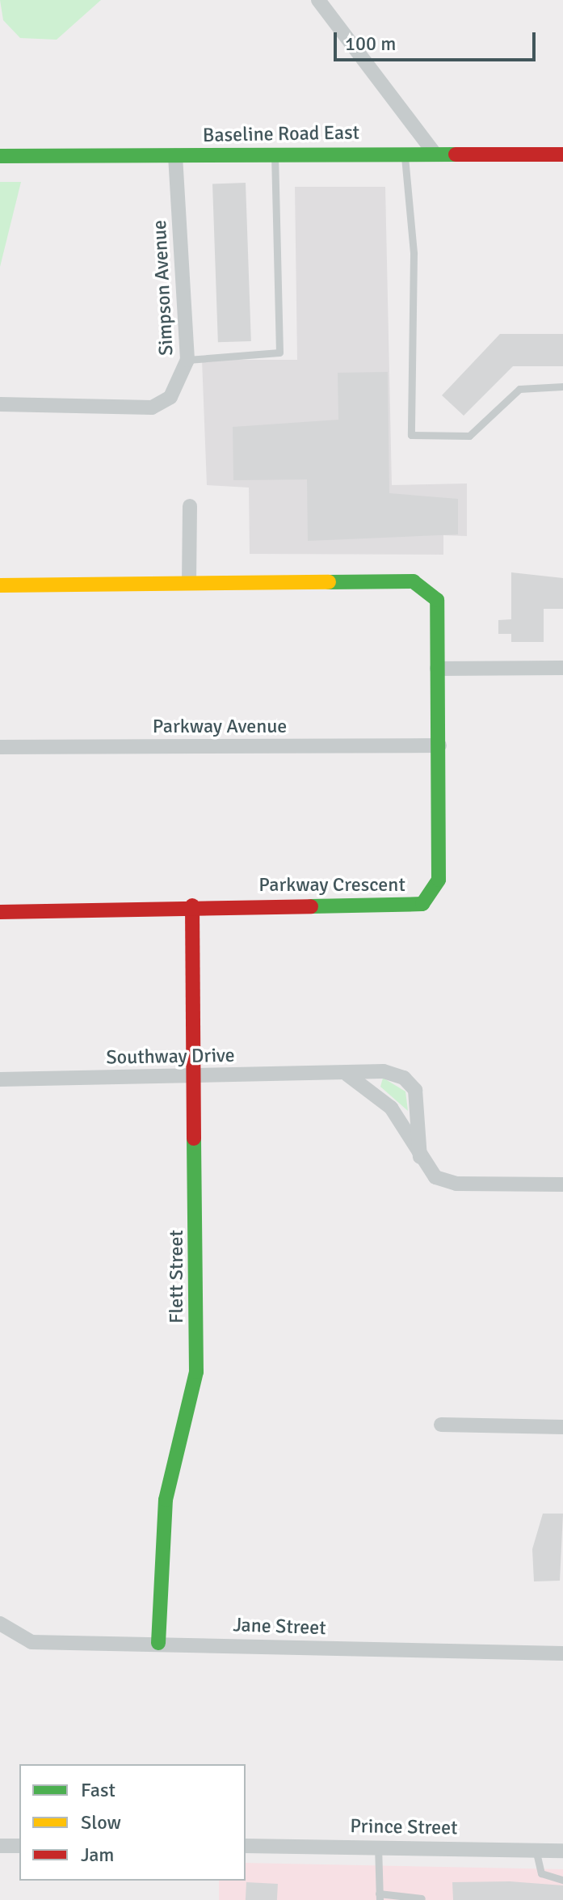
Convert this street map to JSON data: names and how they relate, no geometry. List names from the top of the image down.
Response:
{
  "streets": {
    "street": [
      "Baseline Road East",
      "Simpson Avenue",
      "Parkway Avenue",
      "Parkway Crescent",
      "Southway Drive",
      "Flett Street",
      "Jane Street",
      "Prince Street"
    ]
  },
  "crossings": [
    ["Baseline Road East", "Simpson Avenue"],
    ["Parkway Avenue", "Parkway Crescent"],
    ["Parkway Crescent", "Flett Street"],
    ["Southway Drive", "Flett Street"],
    ["Flett Street", "Jane Street"]
  ],
  "legend": ["Fast", "Slow", "Jam"],
  "scale_bar": "100 m"
}
